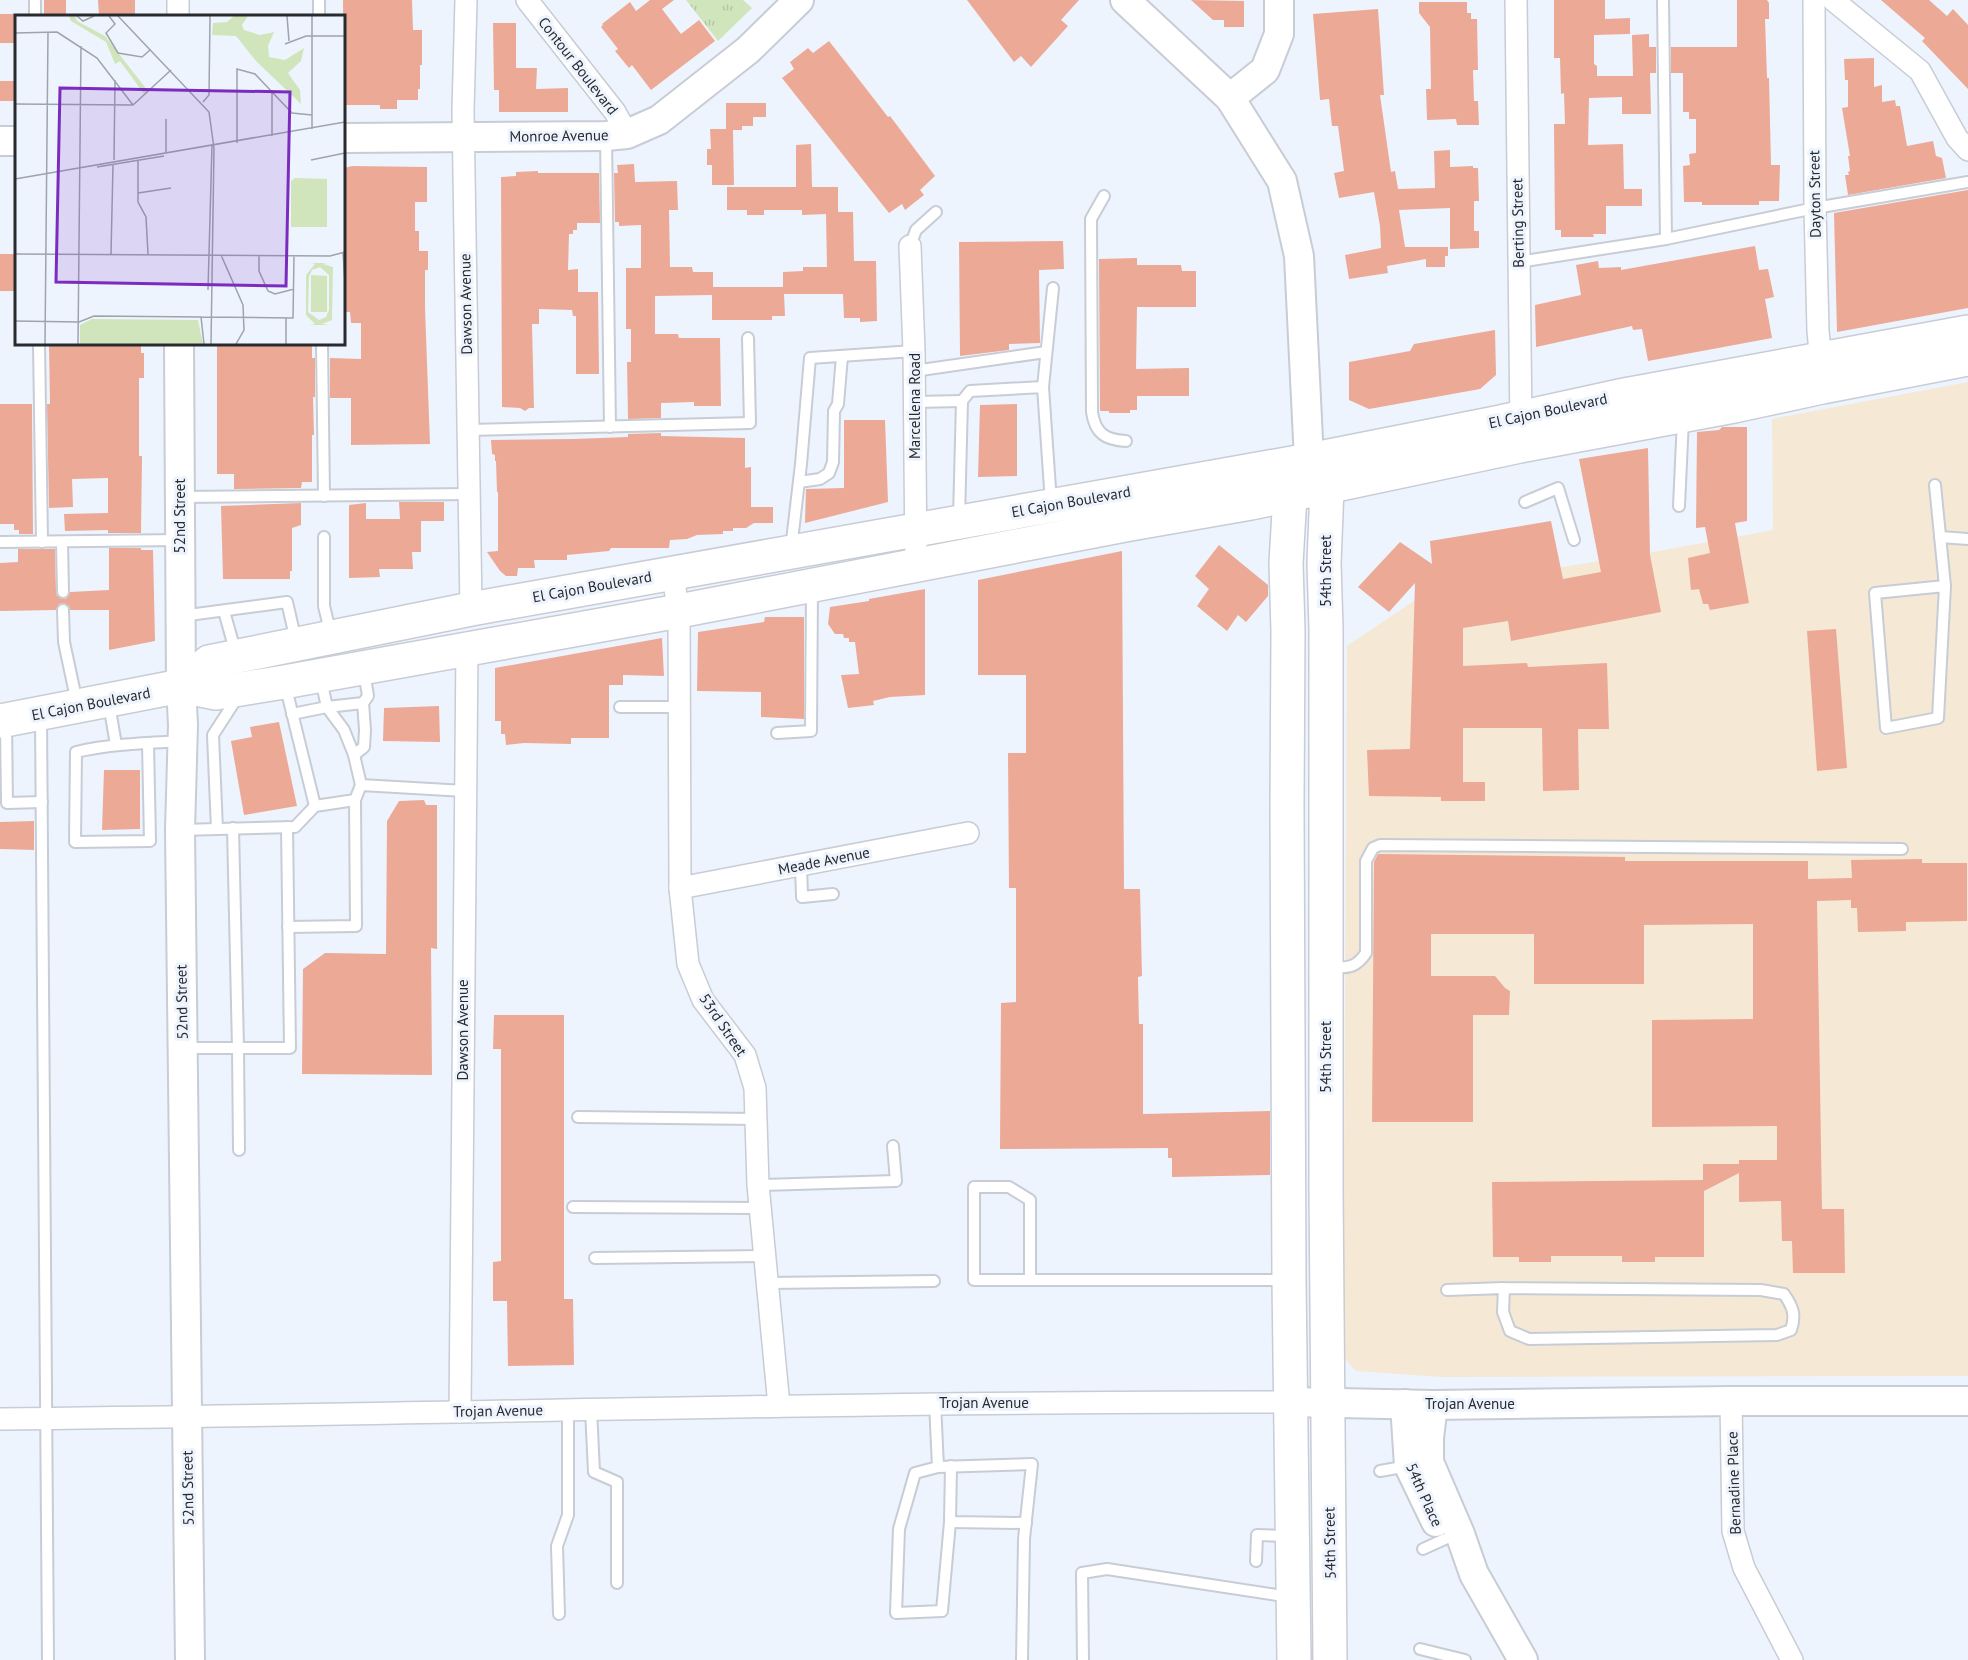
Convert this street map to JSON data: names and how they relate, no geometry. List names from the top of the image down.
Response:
{
  "streets": {
    "main road": ["El Cajon Boulevard", "54th Street"],
    "street": [
      "Contour Boulevard",
      "Monroe Avenue",
      "Dayton Street",
      "Berting Street",
      "Dawson Avenue",
      "Marcellena Road",
      "52nd Street",
      "Meade Avenue",
      "53rd Street",
      "Trojan Avenue",
      "Bernadine Place",
      "54th Place"
    ]
  },
  "crossings": [
    ["Contour Boulevard", "Monroe Avenue"],
    ["Monroe Avenue", "Dawson Avenue"],
    ["Dayton Street", "El Cajon Boulevard"],
    ["Berting Street", "El Cajon Boulevard"],
    ["Dawson Avenue", "El Cajon Boulevard"],
    ["Dawson Avenue", "Trojan Avenue"],
    ["Marcellena Road", "El Cajon Boulevard"],
    ["El Cajon Boulevard", "52nd Street"],
    ["El Cajon Boulevard", "54th Street"],
    ["El Cajon Boulevard", "53rd Street"],
    ["52nd Street", "Trojan Avenue"],
    ["54th Street", "Trojan Avenue"],
    ["Meade Avenue", "53rd Street"],
    ["53rd Street", "Trojan Avenue"],
    ["Trojan Avenue", "Bernadine Place"],
    ["Trojan Avenue", "54th Place"]
  ]
}
